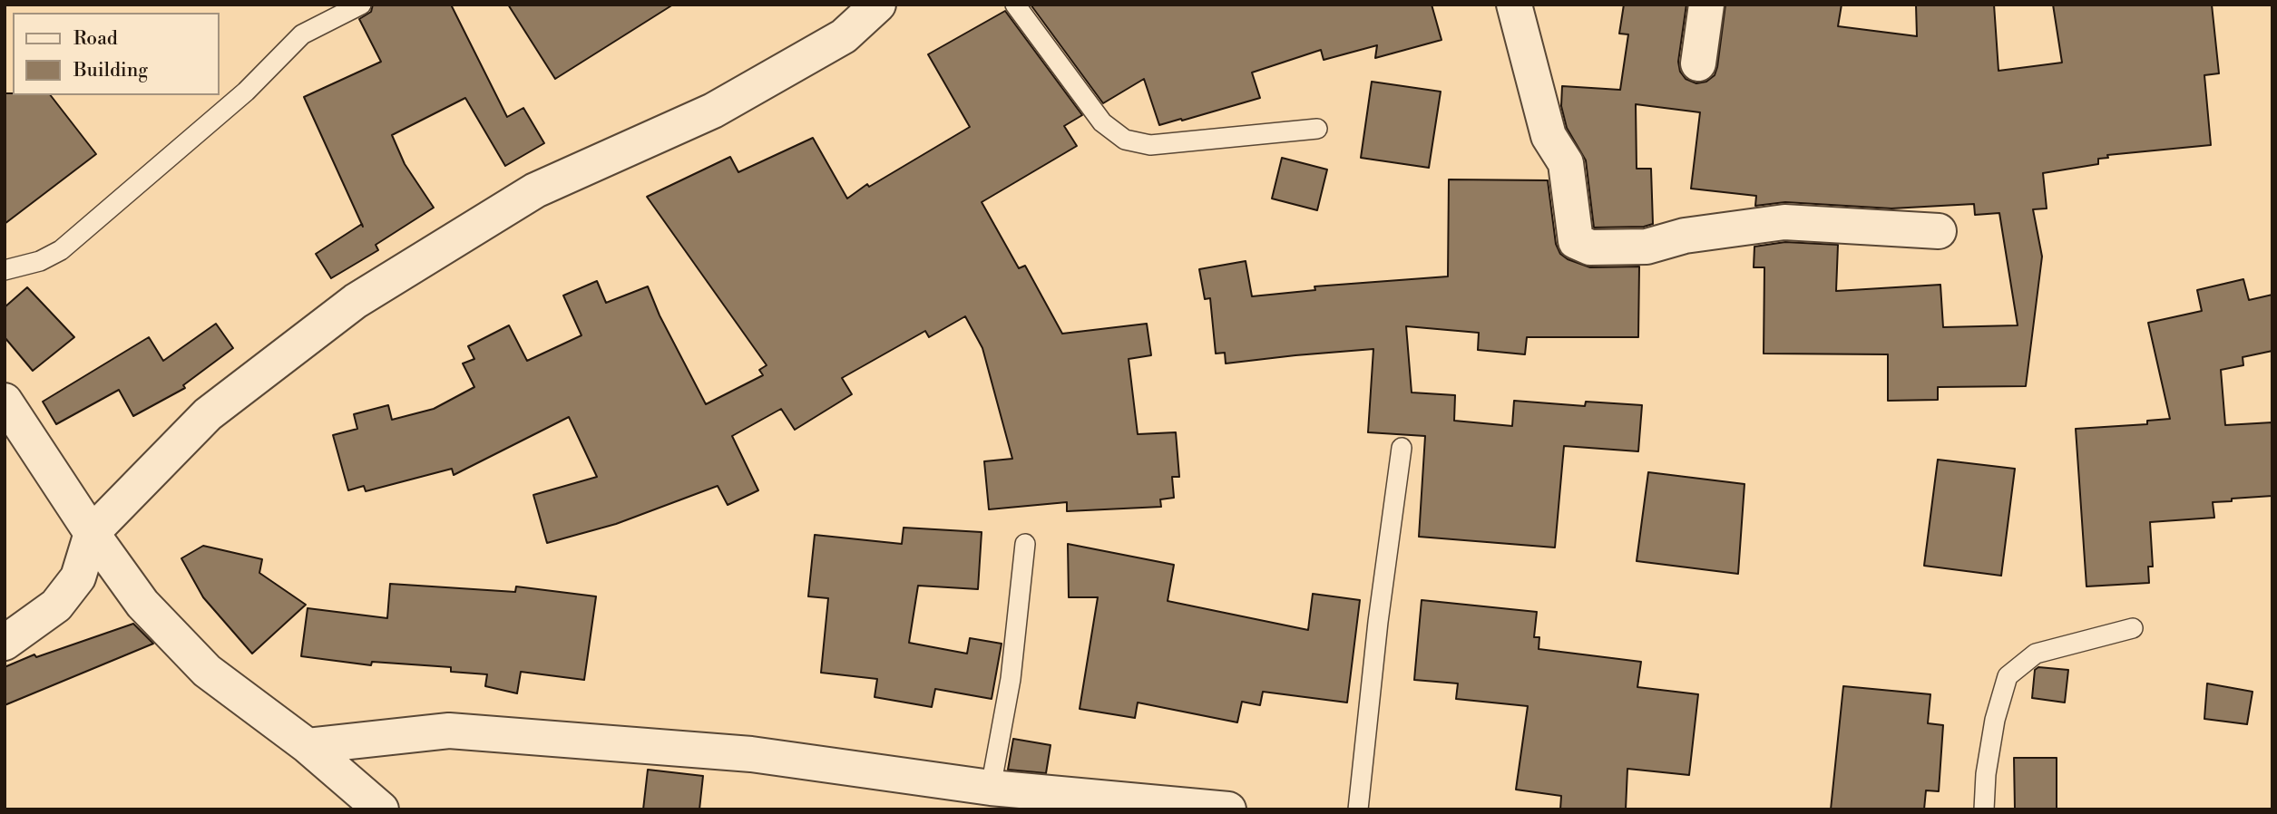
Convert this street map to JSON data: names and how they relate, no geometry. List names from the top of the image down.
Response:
{
  "legend": ["Road", "Building"]
}
